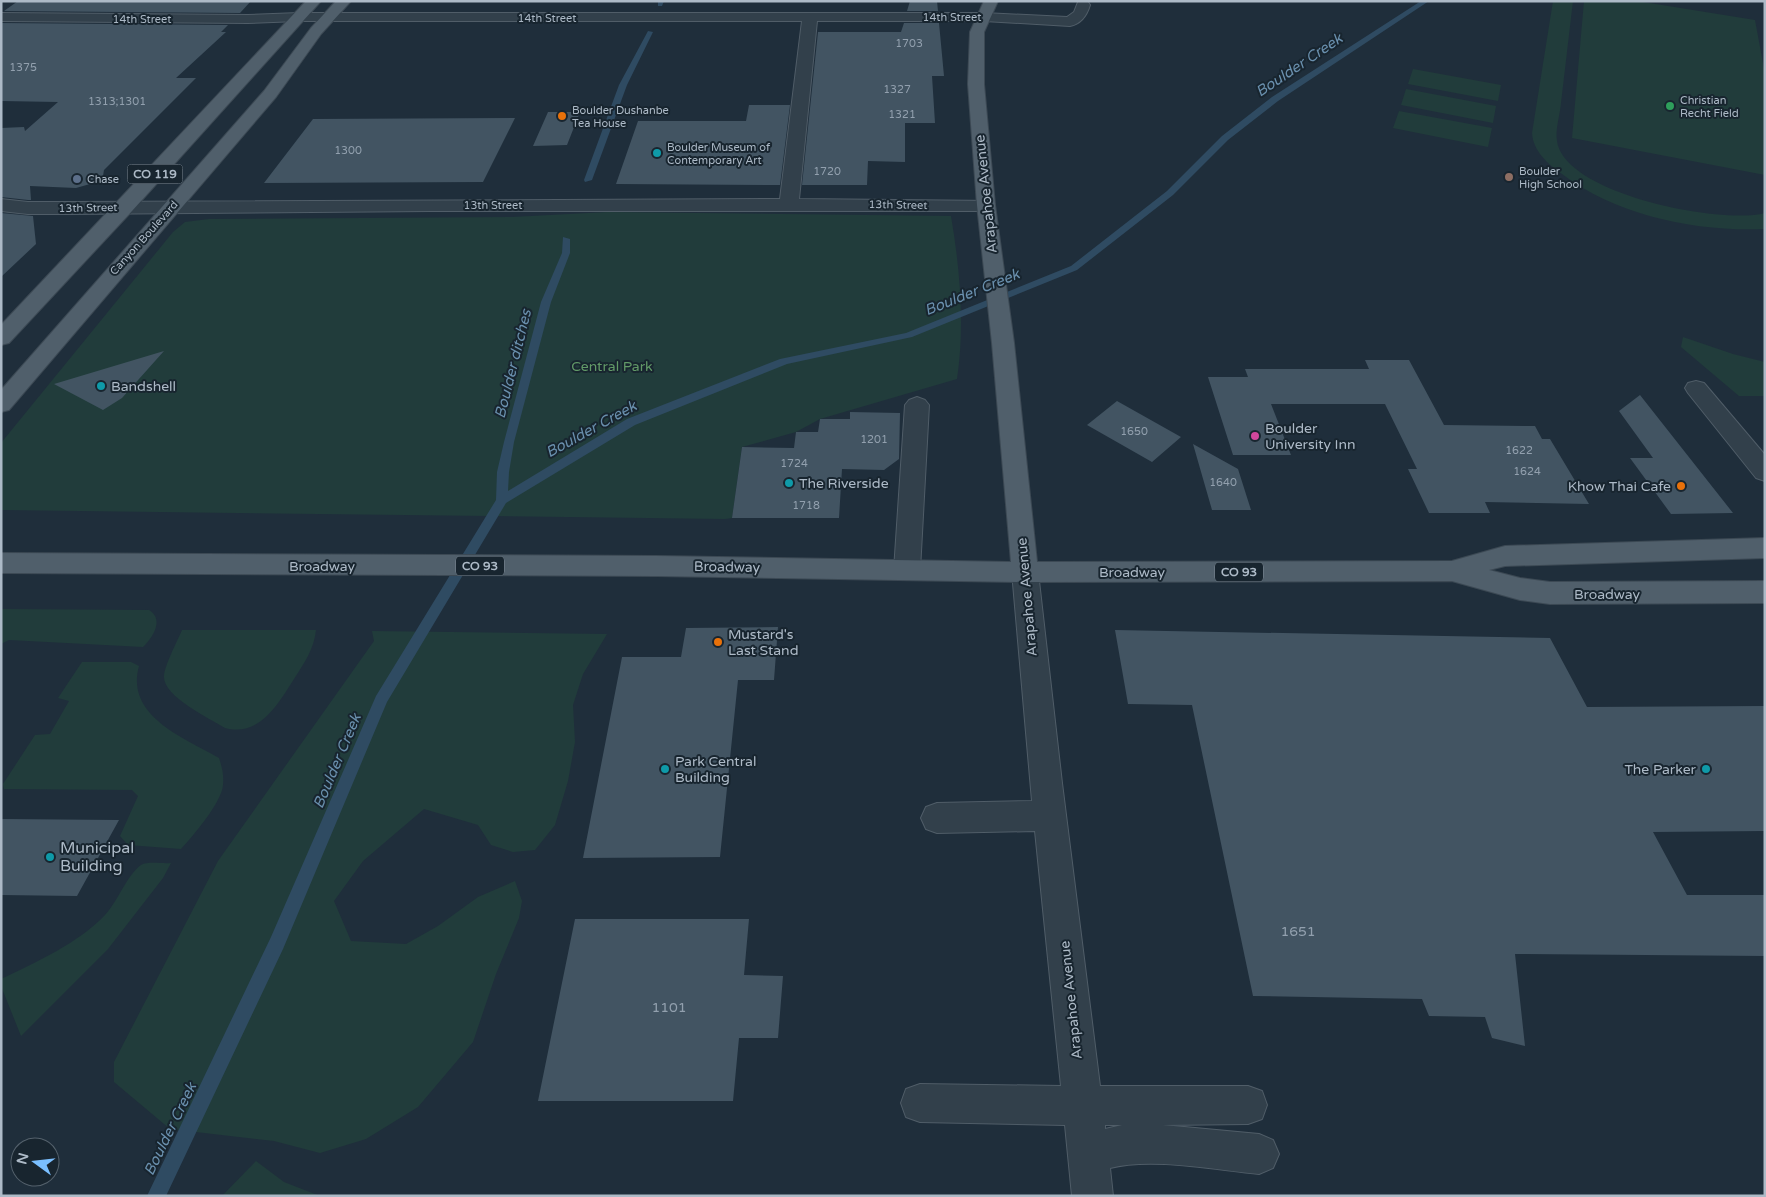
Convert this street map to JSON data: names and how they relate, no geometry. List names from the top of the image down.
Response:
{
  "streets": {
    "main road": [
      "CO 119",
      "Arapahoe Avenue",
      "Canyon Boulevard",
      "Broadway",
      "CO 93"
    ],
    "street": ["14th Street", "13th Street"]
  },
  "crossings": [
    ["14th Street", "CO 119"],
    ["14th Street", "Arapahoe Avenue"],
    ["14th Street", "Canyon Boulevard"],
    ["CO 119", "13th Street"],
    ["Arapahoe Avenue", "13th Street"],
    ["Arapahoe Avenue", "Broadway"],
    ["13th Street", "Canyon Boulevard"]
  ],
  "water": ["Boulder Creek", "Boulder ditches"],
  "parks": ["Central Park"],
  "places": [
    "Christian Recht Field",
    "Boulder Dushanbe Tea House",
    "Boulder Museum of Contemporary Art",
    "Boulder High School",
    "Chase",
    "Bandshell",
    "Boulder University Inn",
    "The Riverside",
    "Khow Thai Cafe",
    "Mustard's Last Stand",
    "Park Central Building",
    "The Parker",
    "Municipal Building"
  ],
  "house_numbers": [
    "1703",
    "1375",
    "1327",
    "1313;1301",
    "1321",
    "1300",
    "1720",
    "1650",
    "1201",
    "1622",
    "1724",
    "1624",
    "1640",
    "1718",
    "1651",
    "1101"
  ],
  "north": "left"
}
